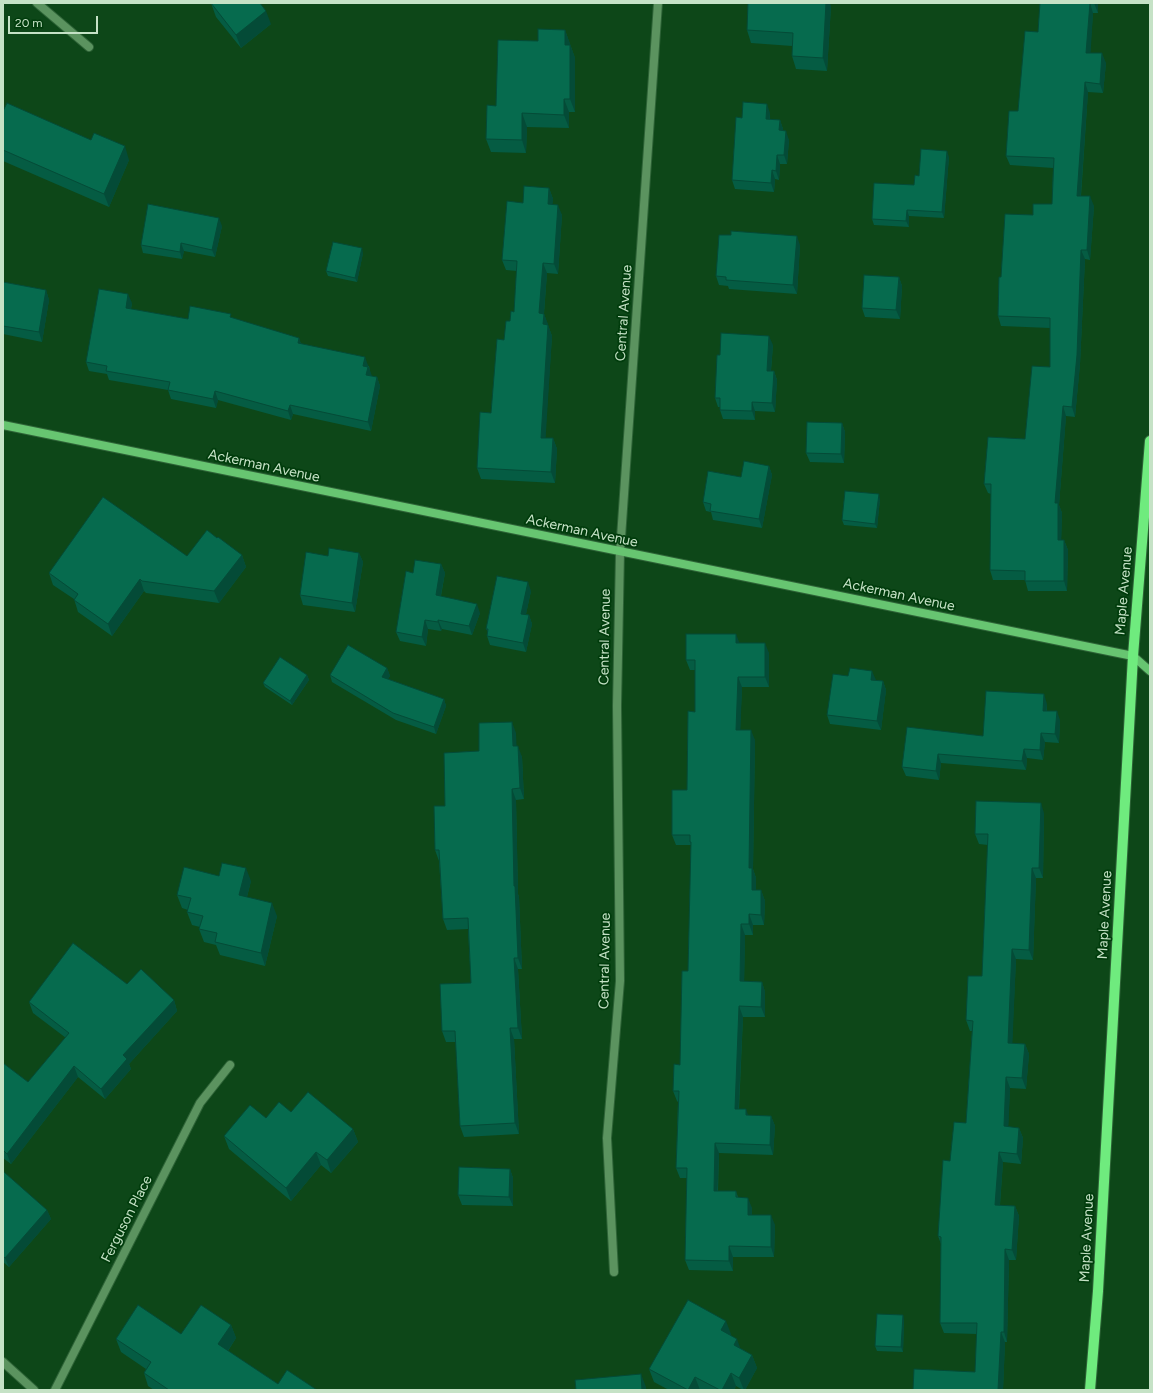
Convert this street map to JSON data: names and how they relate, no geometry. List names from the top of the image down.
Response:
{
  "streets": {
    "main road": ["Maple Avenue"],
    "street": ["Central Avenue", "Ackerman Avenue", "Ferguson Place"]
  },
  "crossings": [
    ["Central Avenue", "Ackerman Avenue"],
    ["Ackerman Avenue", "Maple Avenue"]
  ],
  "scale_bar": "20 m"
}
